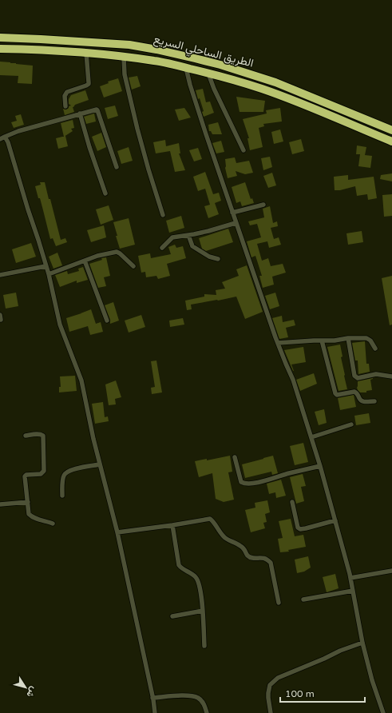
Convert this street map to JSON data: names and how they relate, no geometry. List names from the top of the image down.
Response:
{
  "streets": {
    "highway": ["الطريق الساحلي السريع"]
  },
  "scale_bar": "100 m",
  "north": "bottom right"
}
